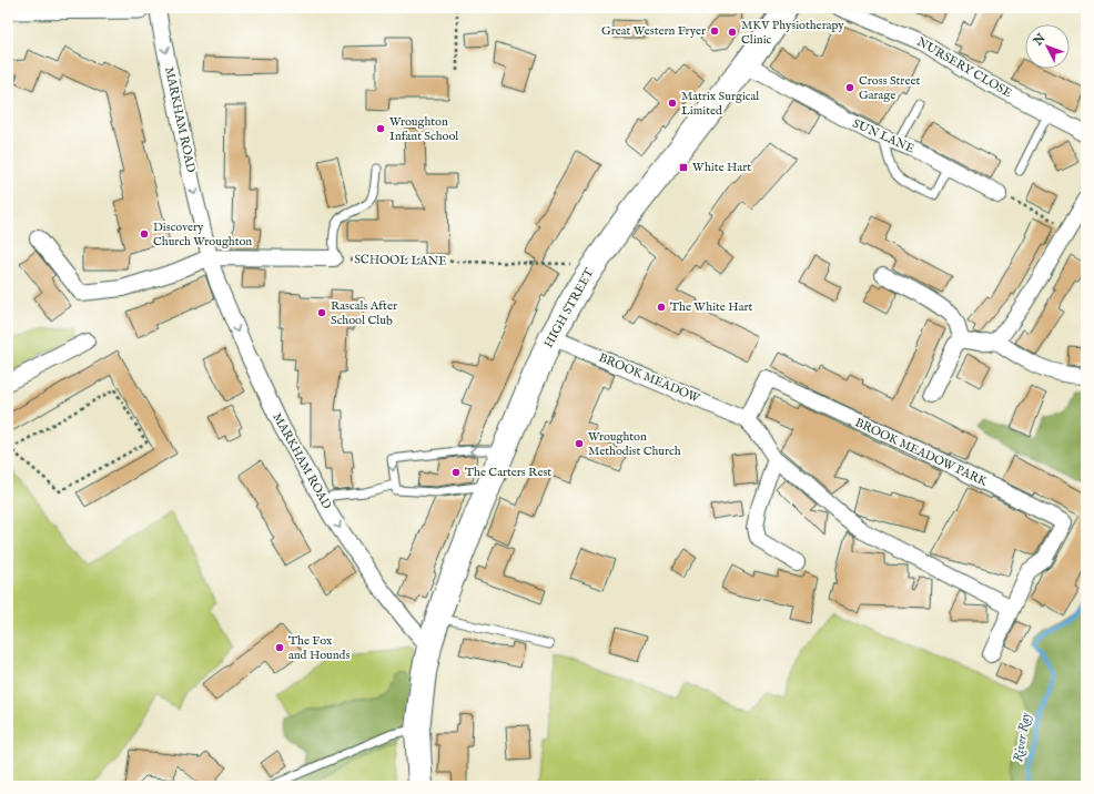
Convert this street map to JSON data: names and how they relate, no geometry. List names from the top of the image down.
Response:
{
  "streets": {
    "main road": ["HIGH STREET"],
    "street": [
      "NURSERY CLOSE",
      "MARKHAM ROAD",
      "SUN LANE",
      "BROOK MEADOW",
      "BROOK MEADOW PARK"
    ],
    "path": ["SCHOOL LANE"]
  },
  "crossings": [
    ["MARKHAM ROAD", "HIGH STREET"],
    ["SUN LANE", "HIGH STREET"],
    ["SCHOOL LANE", "HIGH STREET"],
    ["HIGH STREET", "BROOK MEADOW"],
    ["BROOK MEADOW", "BROOK MEADOW PARK"]
  ],
  "one_way": ["MARKHAM ROAD"],
  "water": ["River Ray"],
  "places": {
    "other": [
      "Great Western Fryer",
      "MKV Physiotherapy Clinic",
      "Cross Street Garage",
      "Matrix Surgical Limited",
      "Wroughton Infant School",
      "Discovery Church Wroughton",
      "The White Hart",
      "Rascals After School Club",
      "Wroughton Methodist Church",
      "The Carters Rest",
      "The Fox and Hounds"
    ],
    "transit": ["White Hart"]
  },
  "north": "top left"
}
